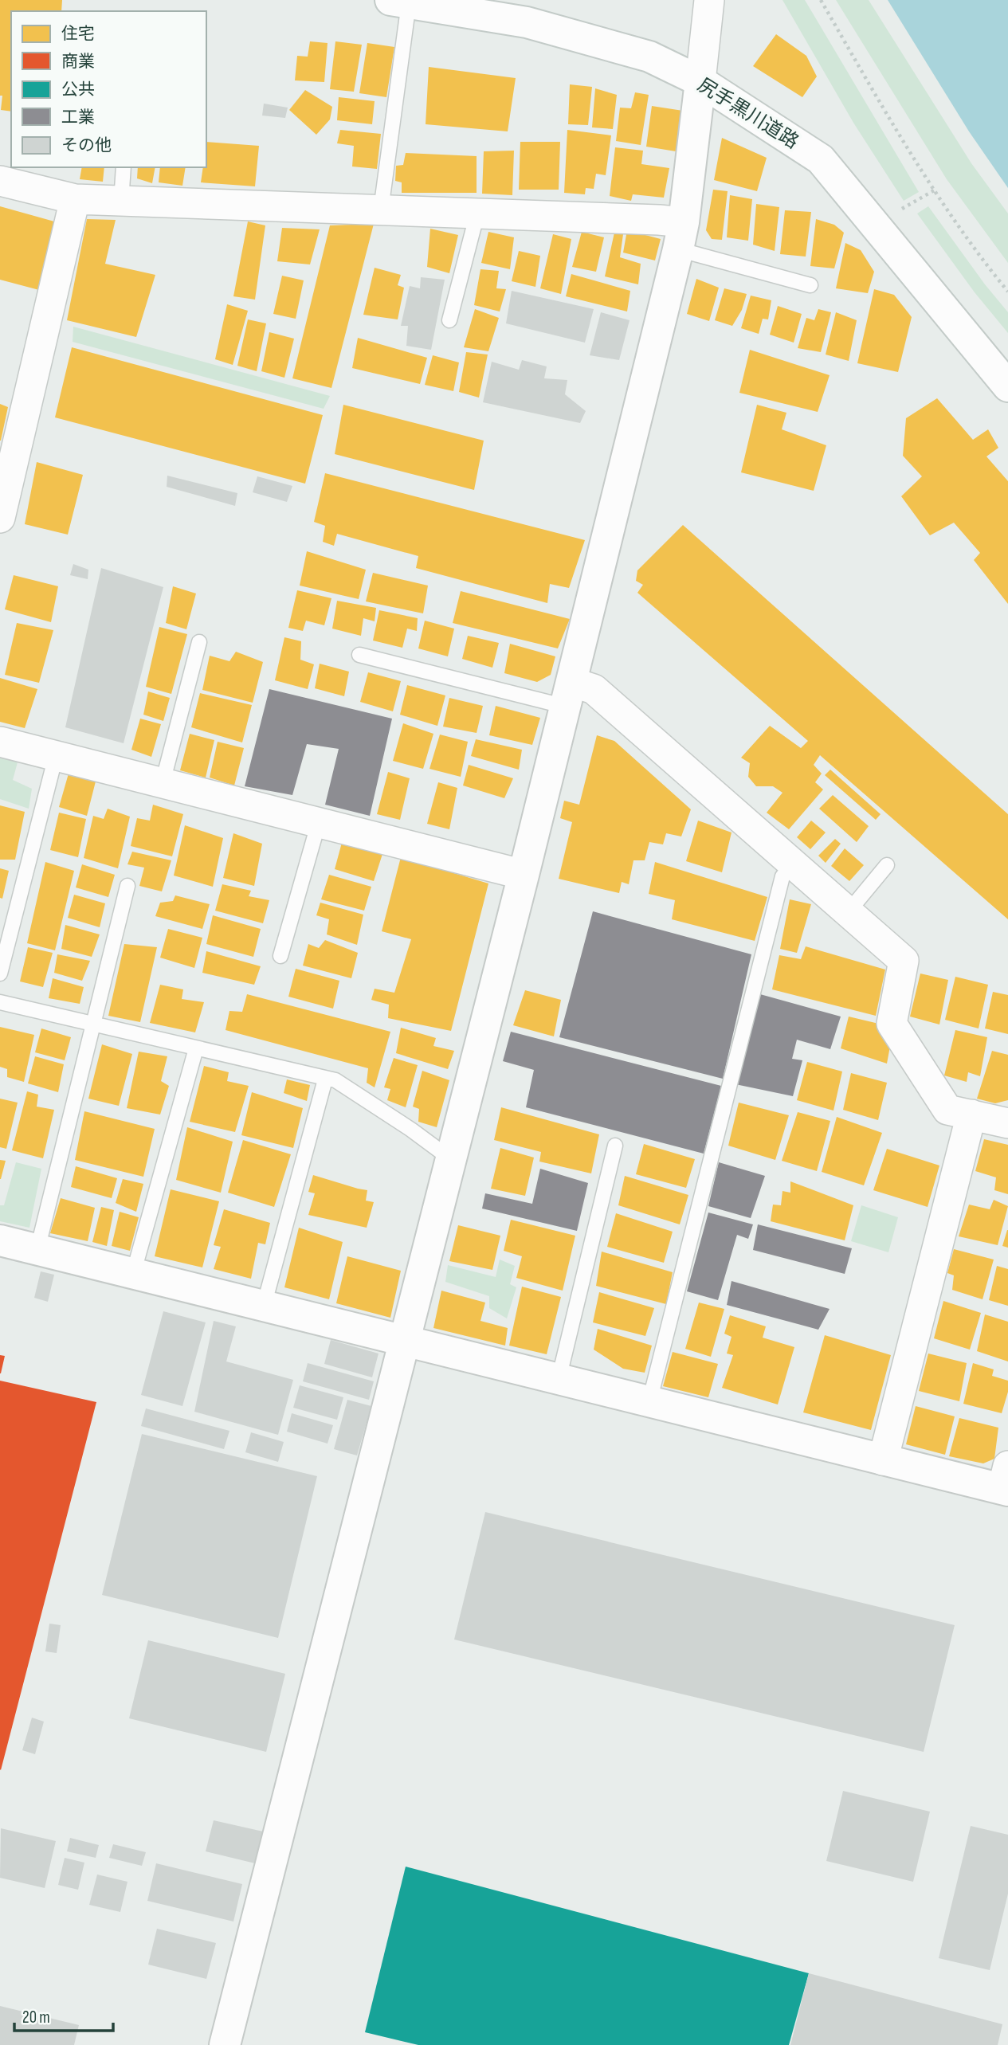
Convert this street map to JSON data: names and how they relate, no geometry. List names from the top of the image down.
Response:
{
  "streets": {
    "street": ["尻手黒川道路"]
  },
  "legend": [
    "住宅",
    "商業",
    "公共",
    "工業",
    "その他"
  ],
  "scale_bar": "20 m"
}
